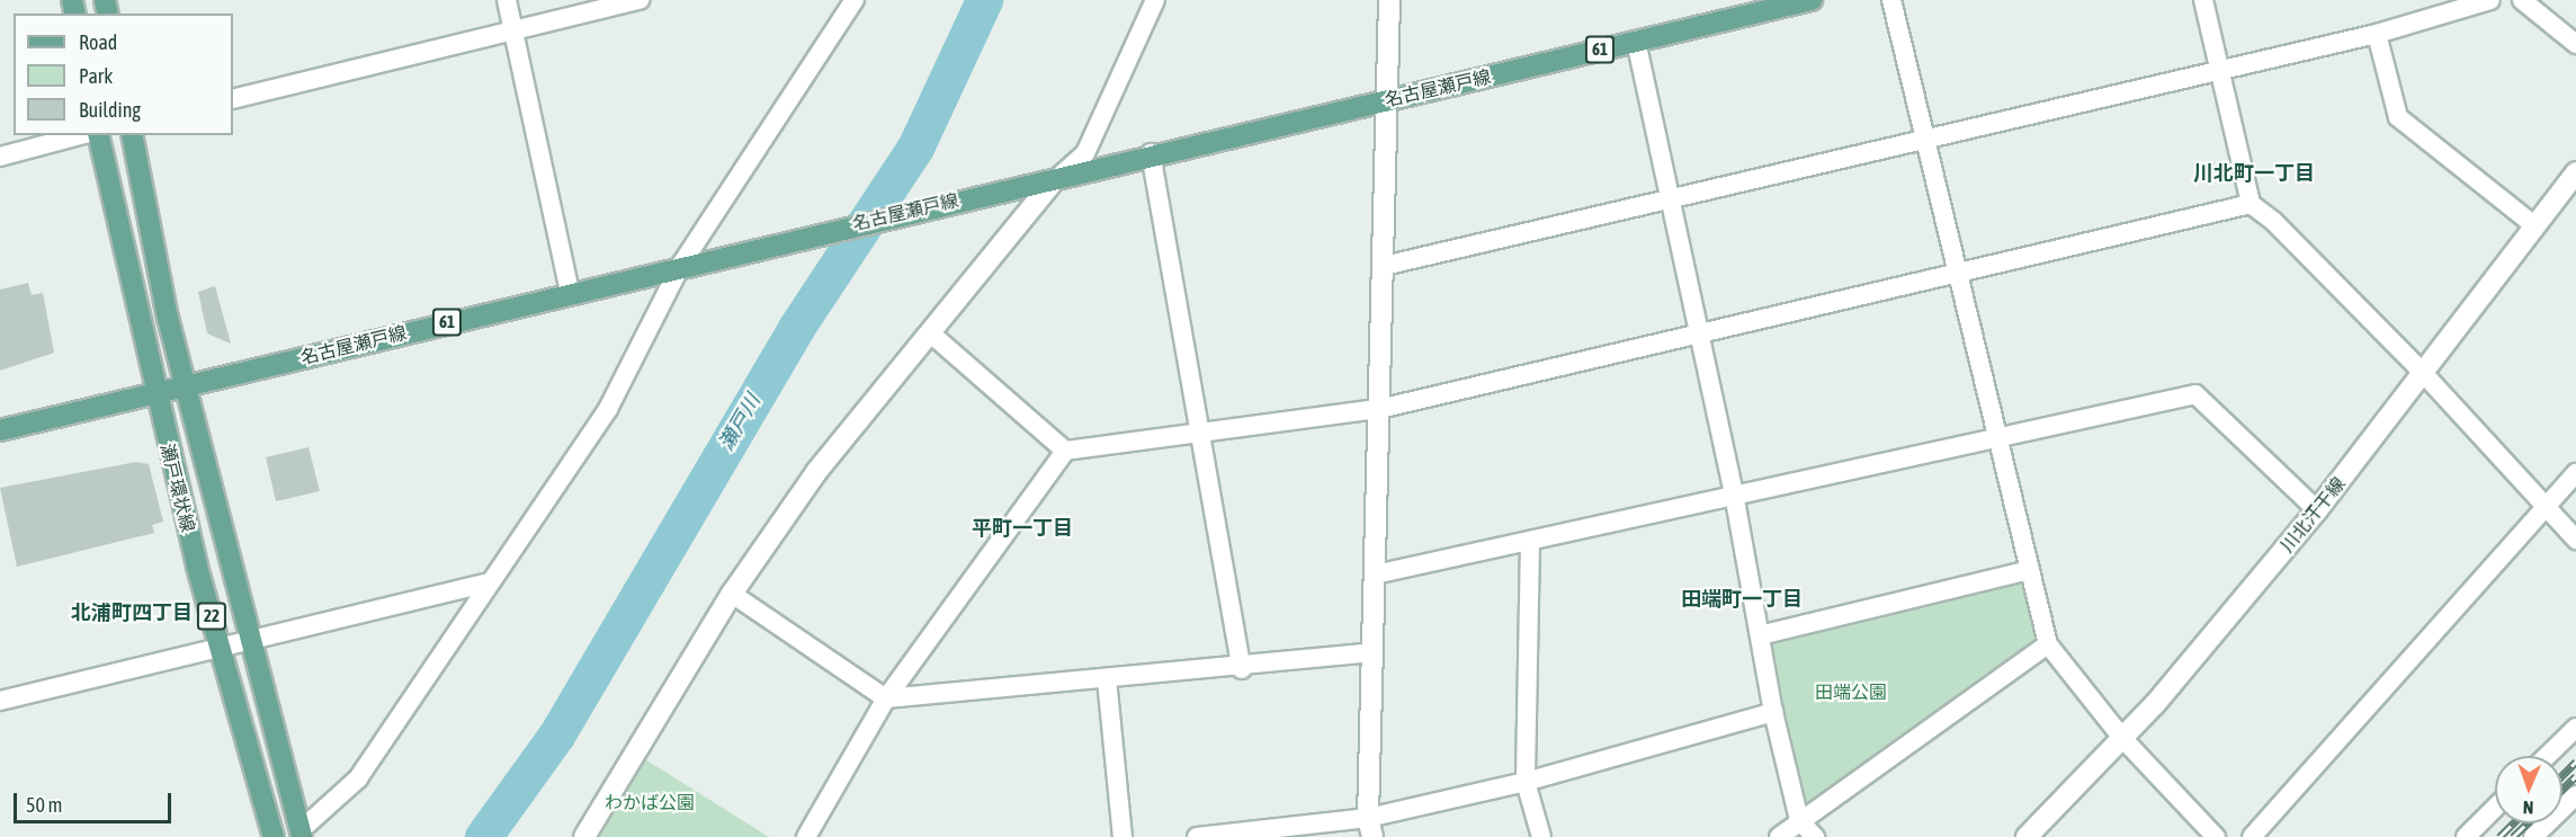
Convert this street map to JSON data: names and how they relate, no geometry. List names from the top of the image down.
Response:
{
  "streets": {
    "main road": [
      "61",
      "名古屋瀬戸線",
      "瀬戸環状線",
      "22"
    ],
    "street": ["川北汗干線"]
  },
  "crossings": [
    ["名古屋瀬戸線", "瀬戸環状線"]
  ],
  "districts": [
    "川北町一丁目",
    "平町一丁目",
    "田端町一丁目",
    "北浦町四丁目"
  ],
  "water": ["瀬戸川"],
  "parks": ["田端公園", "わかば公園"],
  "legend": ["Road", "Park", "Building"],
  "scale_bar": "50 m",
  "north": "bottom"
}
